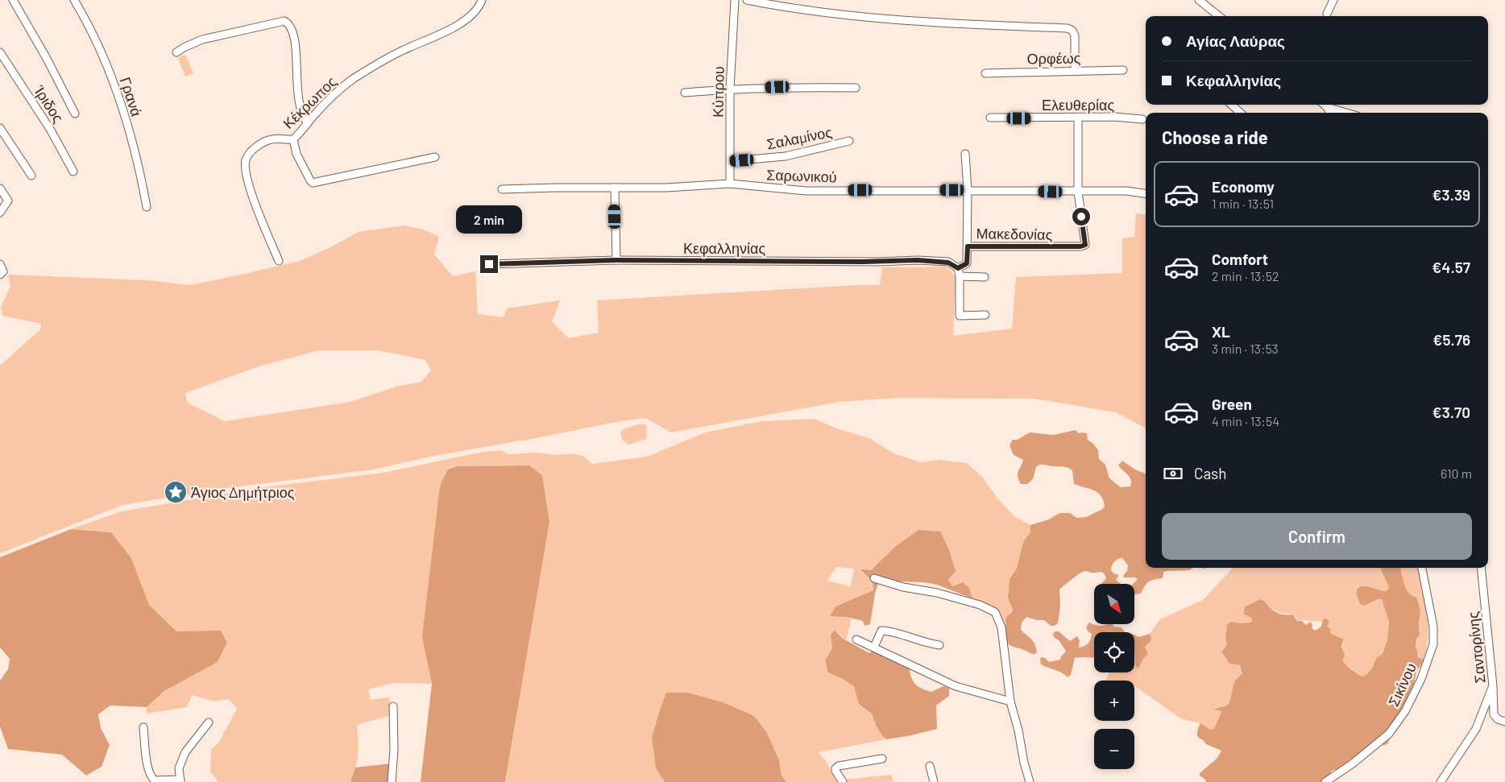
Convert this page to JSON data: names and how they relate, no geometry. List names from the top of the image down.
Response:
{
  "streets": {
    "street": [
      "Ορφέως",
      "Κύπρου",
      "Γρανά",
      "Κέκρωπος",
      "Ίριδος",
      "Ελευθερίας",
      "Σαλαμίνος",
      "Σαρωνικού",
      "Μακεδονίας",
      "Κεφαλληνίας",
      "Σαντορίνης",
      "Σικίνου"
    ]
  },
  "crossings": [
    ["Κύπρου", "Σαλαμίνος"],
    ["Κύπρου", "Σαρωνικού"],
    ["Σαρωνικού", "Μακεδονίας"]
  ],
  "places": {
    "place": ["Άγιος Δημήτριος"]
  },
  "north": "bottom right",
  "page": {
    "banner": ["Αγίας Λαύρας", "Κεφαλληνίας"],
    "heading": "Choose a ride",
    "list": [
      {
        "name": "Economy",
        "note": "1 min · 13:51",
        "value": "€3.39"
      },
      {
        "name": "Comfort",
        "note": "2 min · 13:52",
        "value": "€4.57"
      },
      {
        "name": "XL",
        "note": "3 min · 13:53",
        "value": "€5.76"
      },
      {
        "name": "Green",
        "note": "4 min · 13:54",
        "value": "€3.70"
      }
    ],
    "bubble": "2 min",
    "pay": ["Cash", "610 m"],
    "buttons": "Confirm",
    "map_buttons": ["+", "−"]
  }
}
